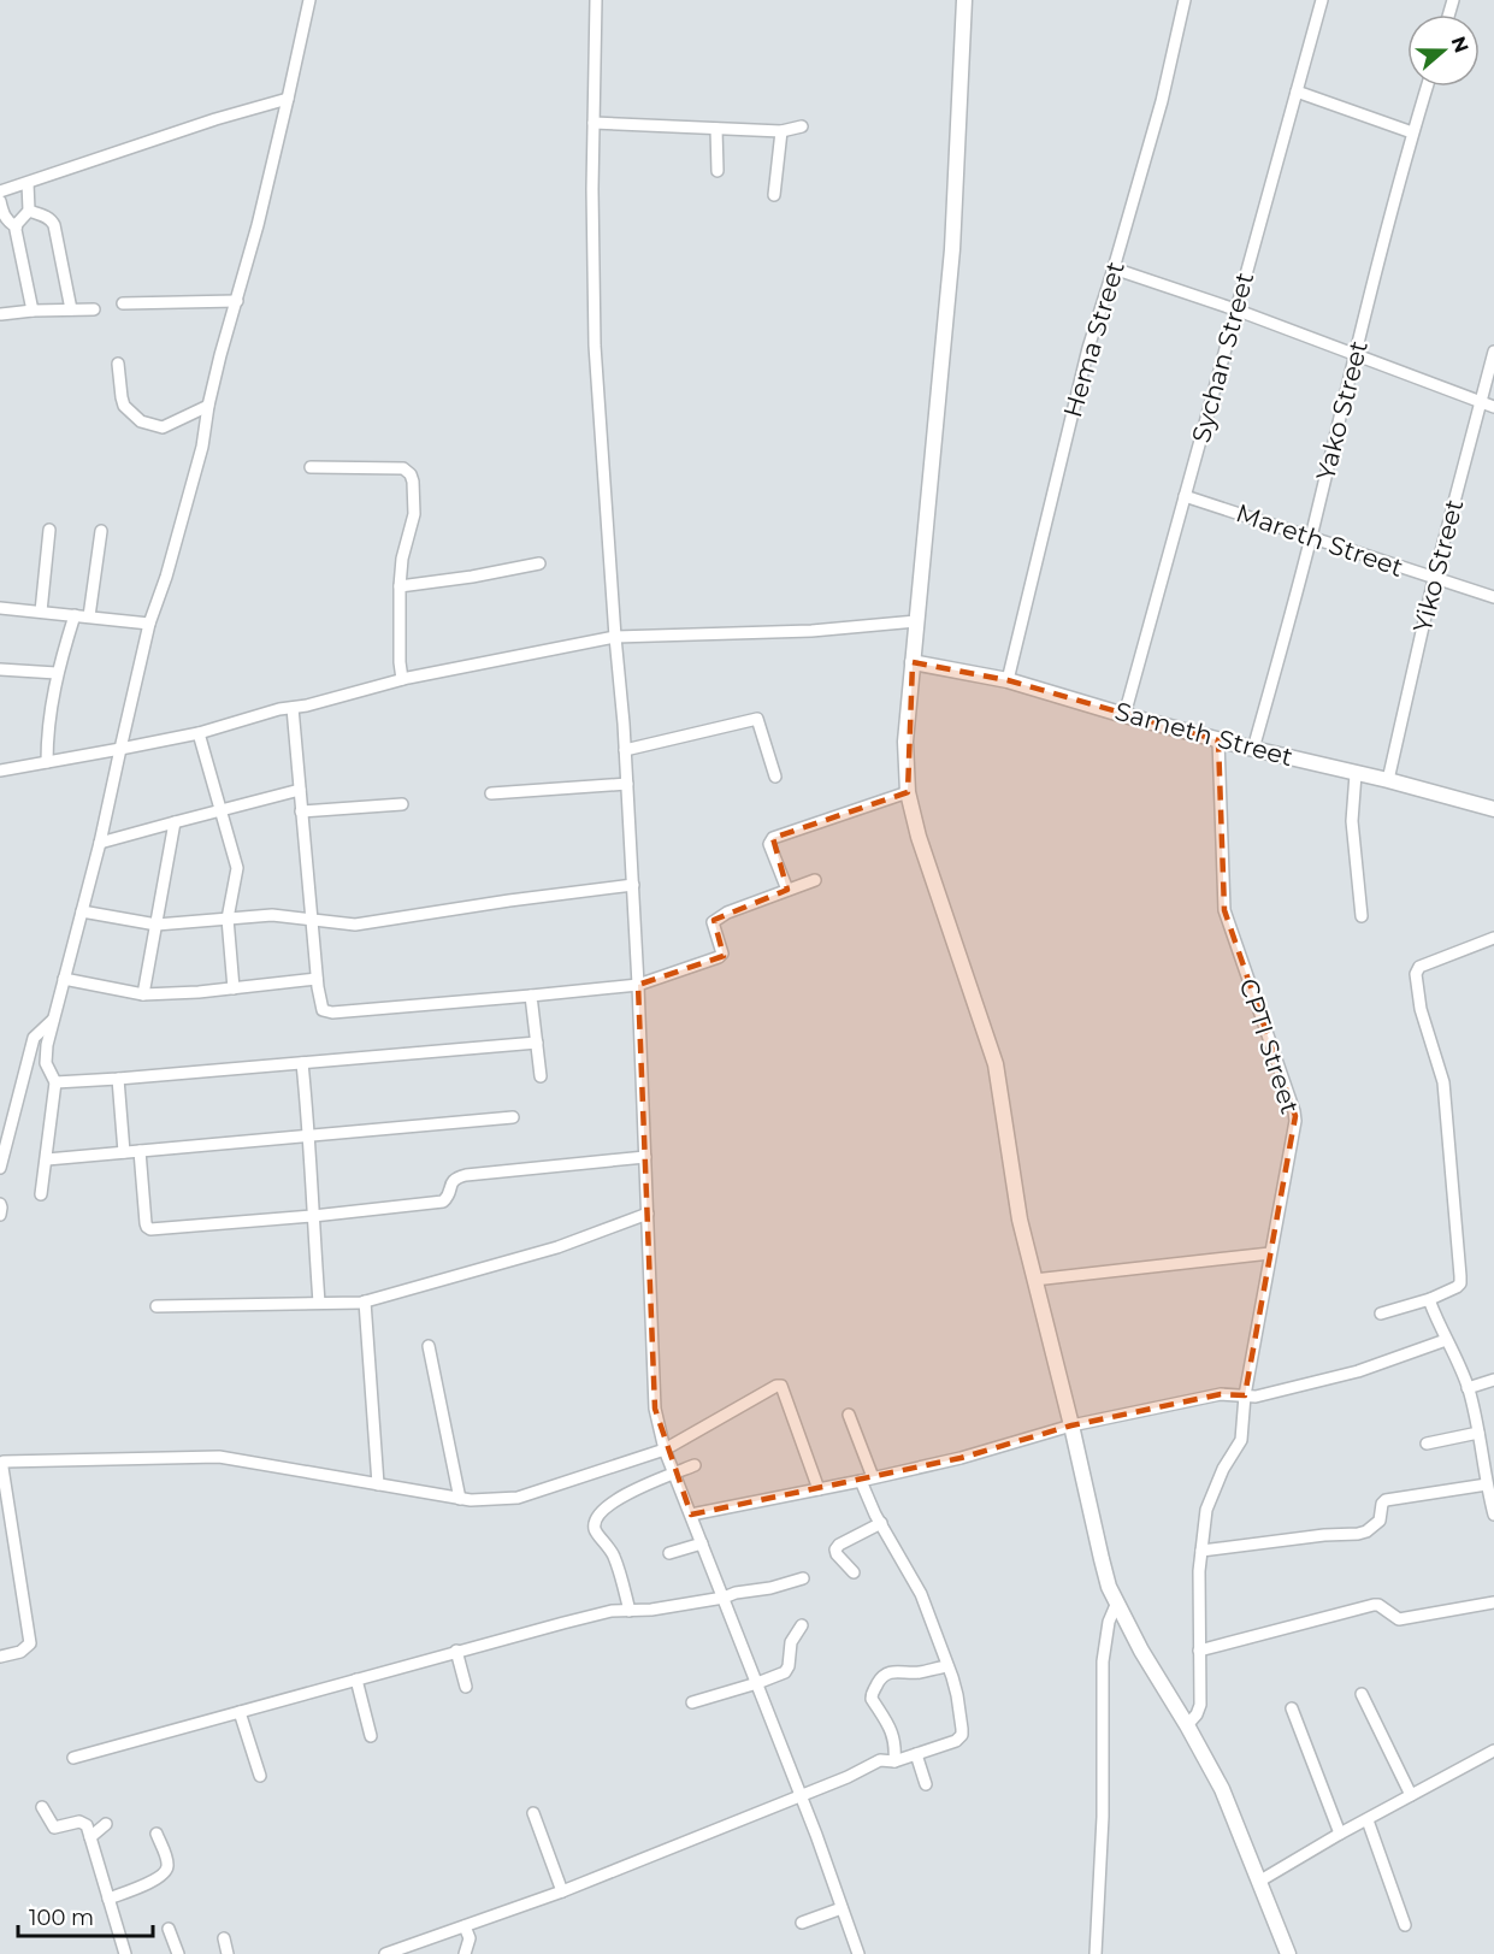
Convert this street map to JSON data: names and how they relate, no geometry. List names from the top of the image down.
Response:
{
  "streets": {
    "street": [
      "Hema Street",
      "Sychan Street",
      "Yako Street",
      "Mareth Street",
      "Yiko Street",
      "Sameth Street",
      "CPTI Street"
    ]
  },
  "crossings": [
    ["Hema Street", "Sameth Street"],
    ["Sychan Street", "Mareth Street"],
    ["Sychan Street", "Sameth Street"],
    ["Yako Street", "Mareth Street"],
    ["Yako Street", "Sameth Street"],
    ["Mareth Street", "Yiko Street"],
    ["Yiko Street", "Sameth Street"],
    ["Sameth Street", "CPTI Street"]
  ],
  "scale_bar": "100 m",
  "north": "right"
}
